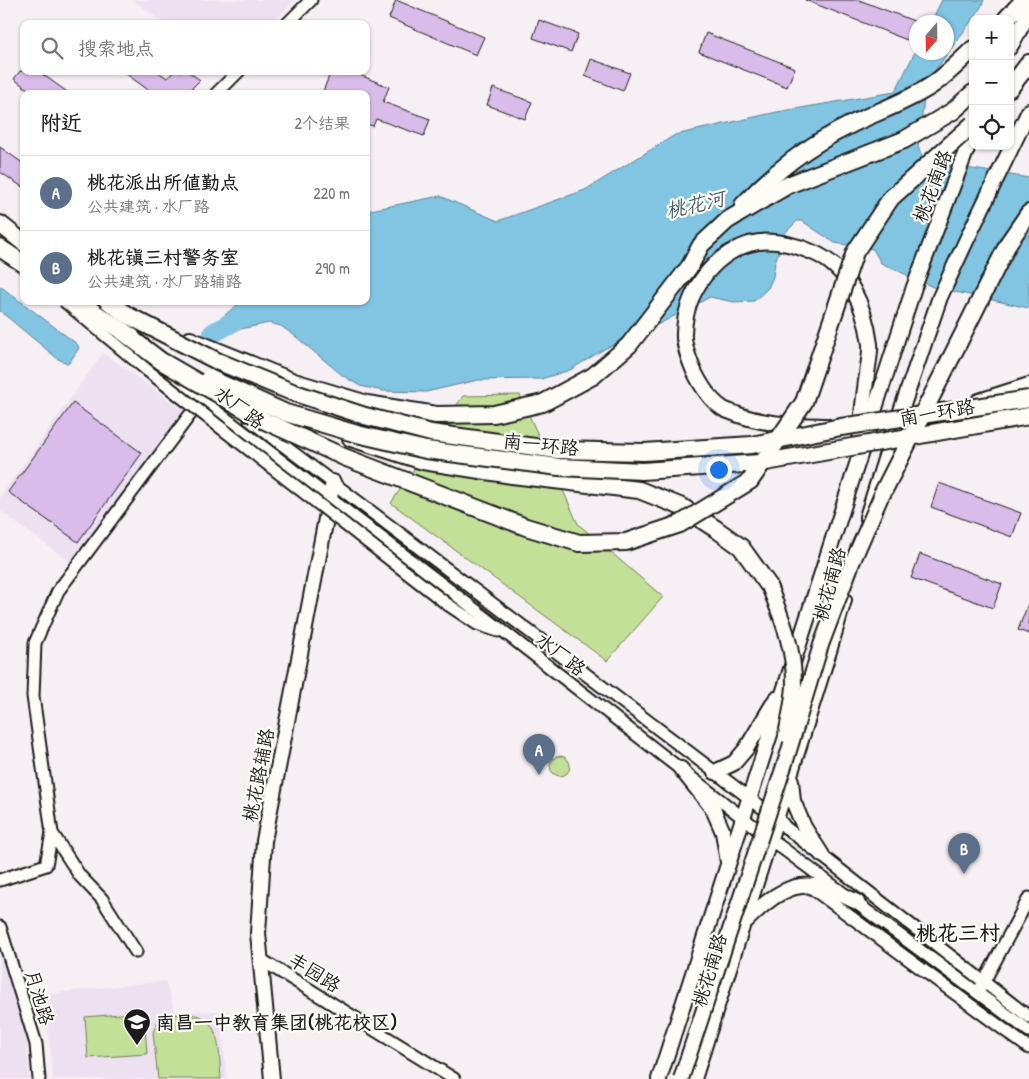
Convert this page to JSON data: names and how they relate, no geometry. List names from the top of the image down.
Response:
{
  "streets": {
    "highway": ["南一环路"],
    "main road": ["桃花南路", "桃花路辅路"],
    "street": ["水厂路", "丰园路", "月池路"]
  },
  "crossings": [
    ["桃花南路", "水厂路"],
    ["水厂路", "桃花路辅路"],
    ["桃花路辅路", "丰园路"]
  ],
  "districts": ["桃花三村"],
  "water": ["桃花河"],
  "places": {
    "school or university": ["南昌一中教育集团(桃花校区)"]
  },
  "north": "bottom",
  "page": {
    "map_buttons": ["+", "−"],
    "search": "搜索地点",
    "heading": ["附近", "2个结果"],
    "list": [
      {
        "mark": "A",
        "name": "桃花派出所值勤点",
        "note": "公共建筑 · 水厂路",
        "value": "220 m"
      },
      {
        "mark": "B",
        "name": "桃花镇三村警务室",
        "note": "公共建筑 · 水厂路辅路",
        "value": "290 m"
      }
    ],
    "pins": ["A", "B"]
  }
}
